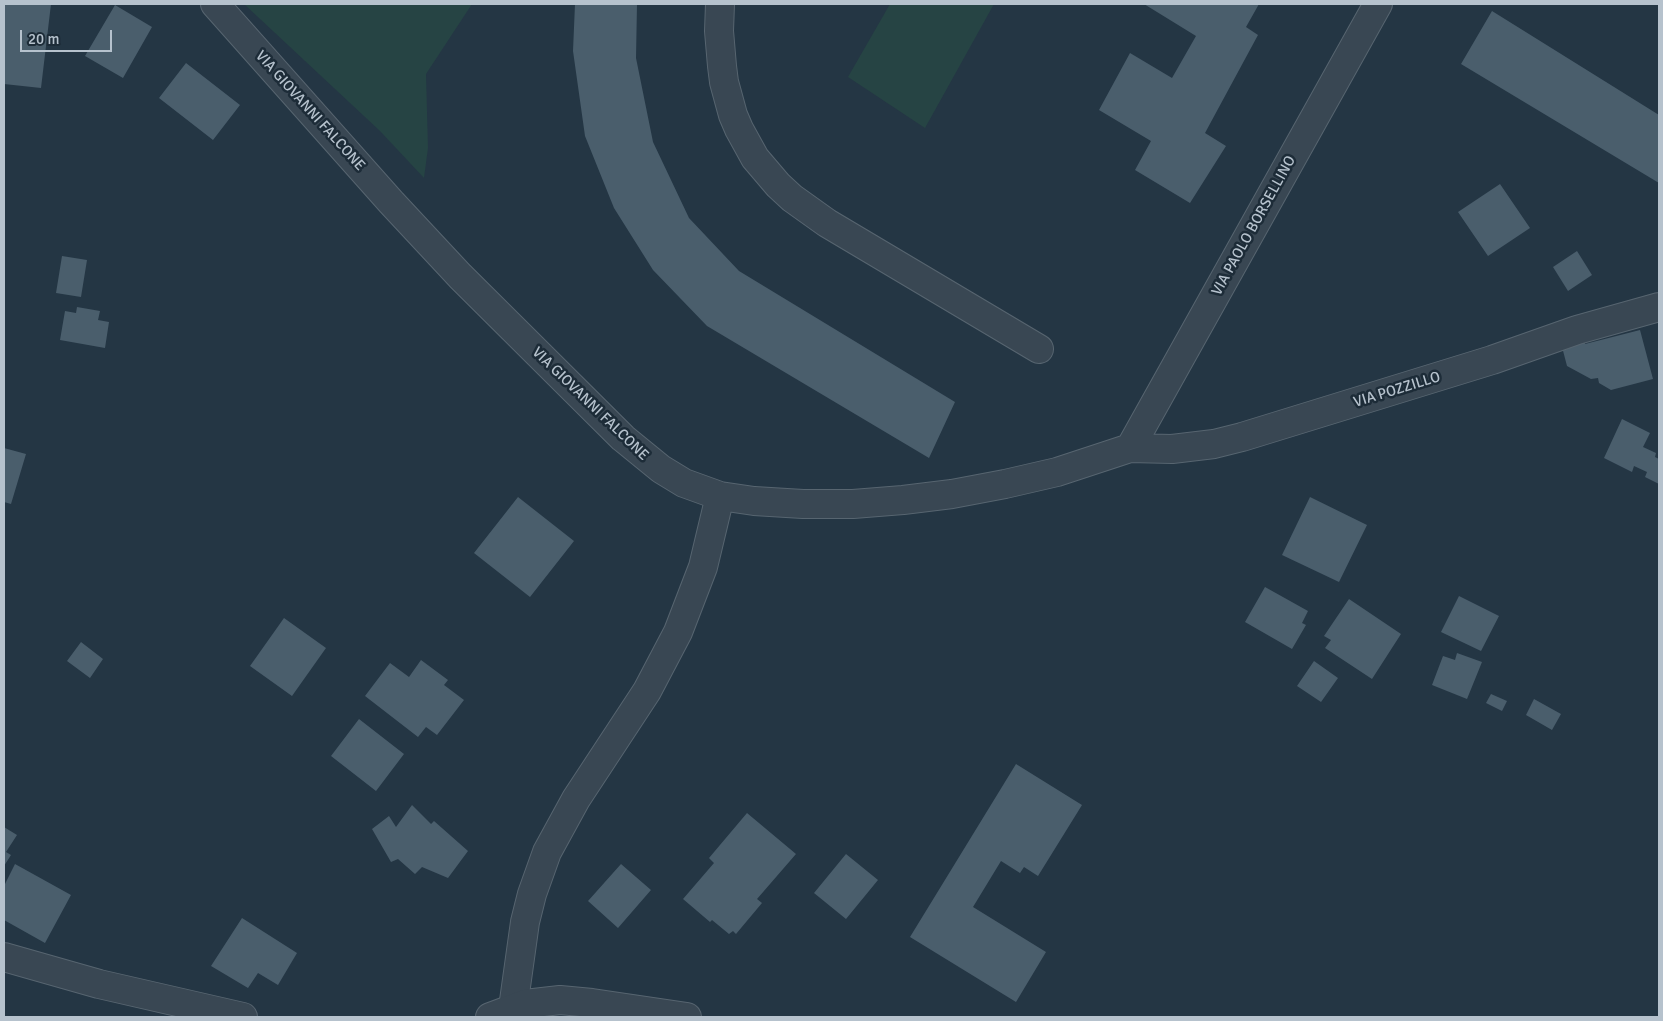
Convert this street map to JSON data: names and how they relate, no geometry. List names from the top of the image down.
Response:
{
  "streets": {
    "street": ["VIA GIOVANNI FALCONE", "VIA PAOLO BORSELLINO", "VIA POZZILLO"]
  },
  "crossings": [
    ["VIA GIOVANNI FALCONE", "VIA PAOLO BORSELLINO"],
    ["VIA GIOVANNI FALCONE", "VIA POZZILLO"],
    ["VIA PAOLO BORSELLINO", "VIA POZZILLO"]
  ],
  "scale_bar": "20 m"
}
